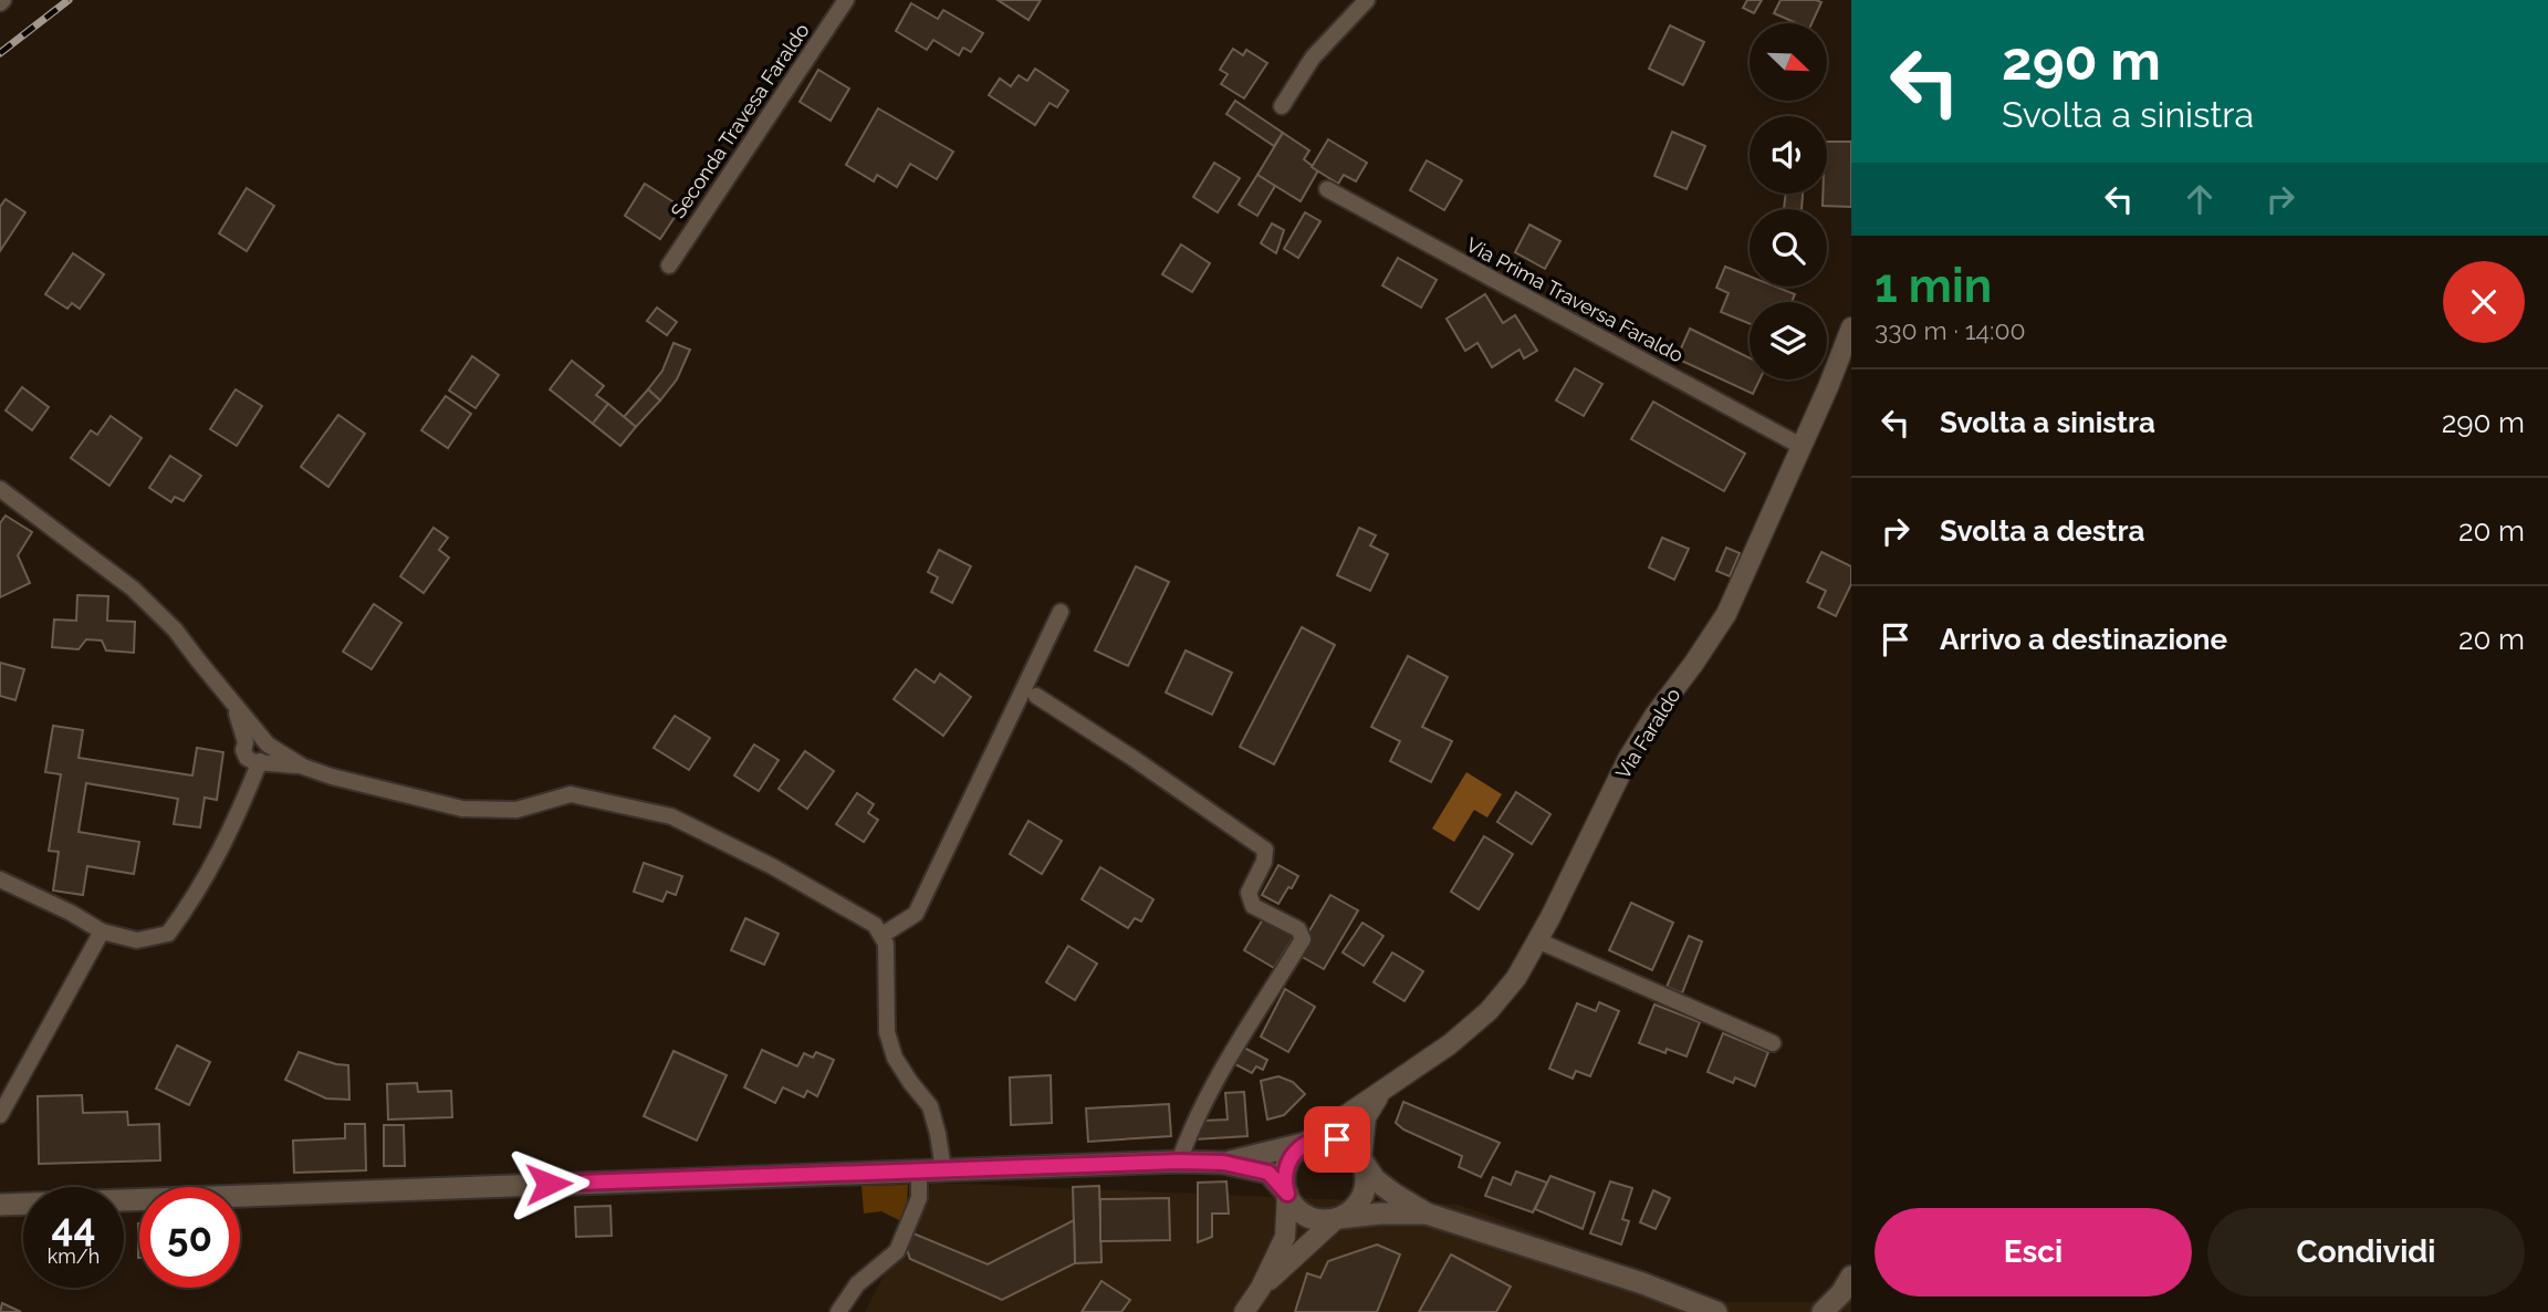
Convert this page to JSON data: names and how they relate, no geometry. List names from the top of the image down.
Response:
{
  "streets": {
    "street": ["Seconda Travesa Faraldo", "Via Prima Traversa Faraldo", "Via Faraldo"]
  },
  "crossings": [
    ["Via Prima Traversa Faraldo", "Via Faraldo"]
  ],
  "north": "bottom right",
  "page": {
    "turn": ["290 m", "Svolta a sinistra"],
    "heading": ["1 min", "330 m · 14:00"],
    "list": [
      {
        "name": "Svolta a sinistra",
        "value": "290 m"
      },
      {
        "name": "Svolta a destra",
        "value": "20 m"
      },
      {
        "name": "Arrivo a destinazione",
        "value": "20 m"
      }
    ],
    "speed": "44 km/h",
    "limit": "50",
    "buttons": ["Esci", "Condividi"]
  }
}
